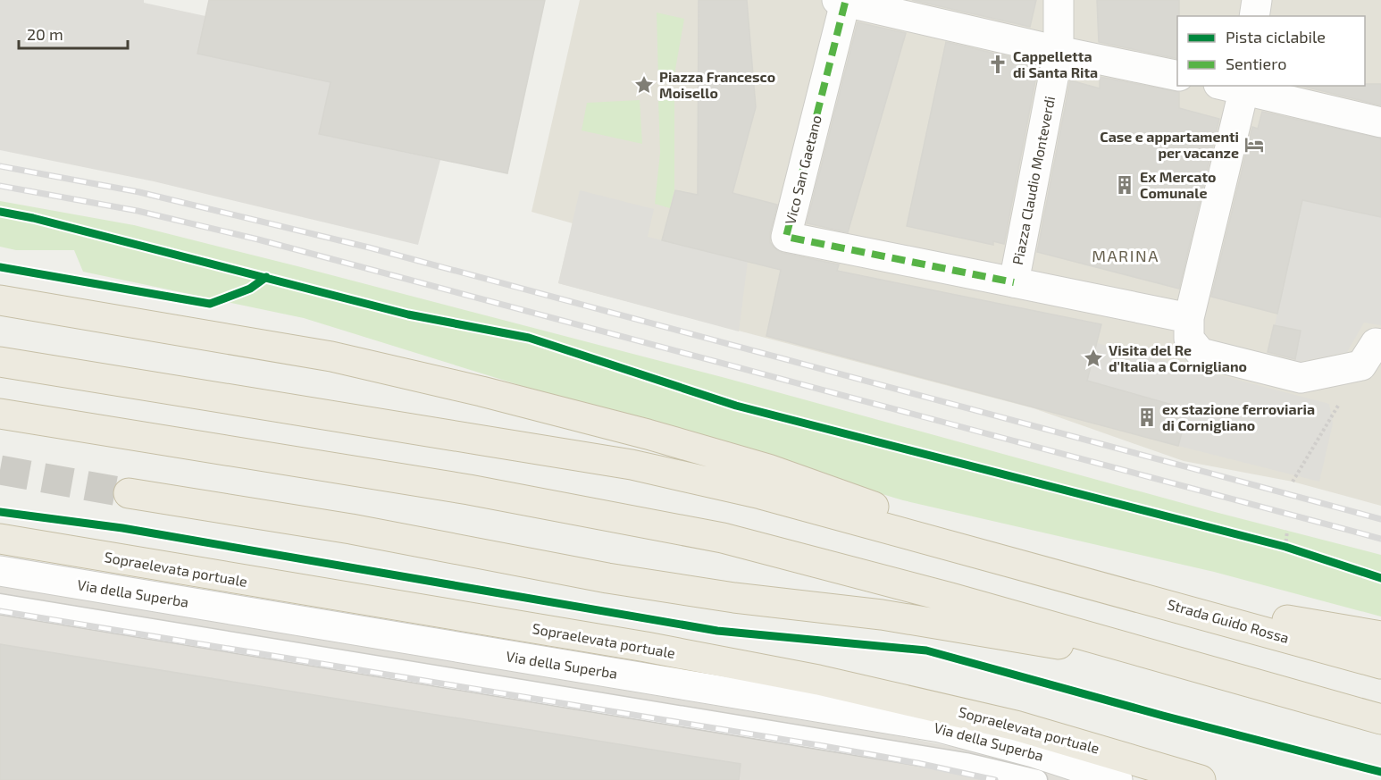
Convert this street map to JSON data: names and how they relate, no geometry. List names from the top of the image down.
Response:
{
  "streets": {
    "highway": ["Sopraelevata portuale", "Strada Guido Rossa"],
    "street": ["Vico San Gaetano", "Piazza Claudio Monteverdi", "Via della Superba"]
  },
  "crossings": [
    ["Vico San Gaetano", "Piazza Claudio Monteverdi"]
  ],
  "districts": ["MARINA"],
  "places": {
    "church": ["Cappelletta di Santa Rita"],
    "place": ["Piazza Francesco Moisello", "Visita del Re d'Italia a Cornigliano"],
    "hotel": ["Case e appartamenti per vacanze"],
    "building": ["Ex Mercato Comunale", "ex stazione ferroviaria di Cornigliano"]
  },
  "legend": ["Pista ciclabile", "Sentiero"],
  "scale_bar": "20 m"
}
